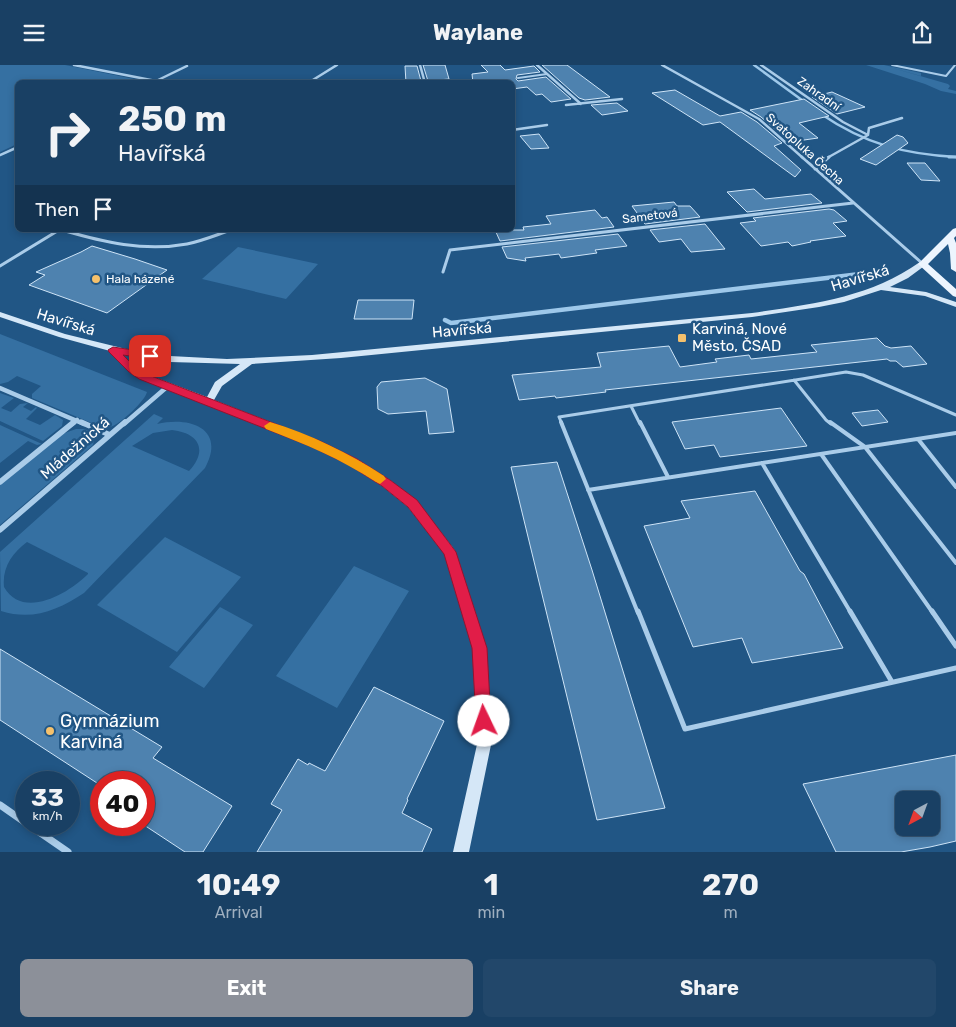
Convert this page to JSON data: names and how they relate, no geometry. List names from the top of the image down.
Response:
{
  "streets": {
    "street": [
      "Zahradní",
      "Svatopluka Čecha",
      "Sametová",
      "Havířská",
      "Mládežnická"
    ]
  },
  "crossings": [
    ["Svatopluka Čecha", "Sametová"],
    ["Svatopluka Čecha", "Havířská"]
  ],
  "places": {
    "other": ["Hala házené", "Gymnázium Karviná"],
    "transit": ["Karviná, Nové Město, ČSAD"]
  },
  "north": "bottom left",
  "page": {
    "header": "Waylane",
    "turn": ["250 m", "Havířská"],
    "then": "Then",
    "speed": "33 km/h",
    "limit": "40",
    "eta": [
      "10:49",
      "Arrival",
      "1",
      "min",
      "270",
      "m"
    ],
    "buttons": ["Exit", "Share"]
  }
}
